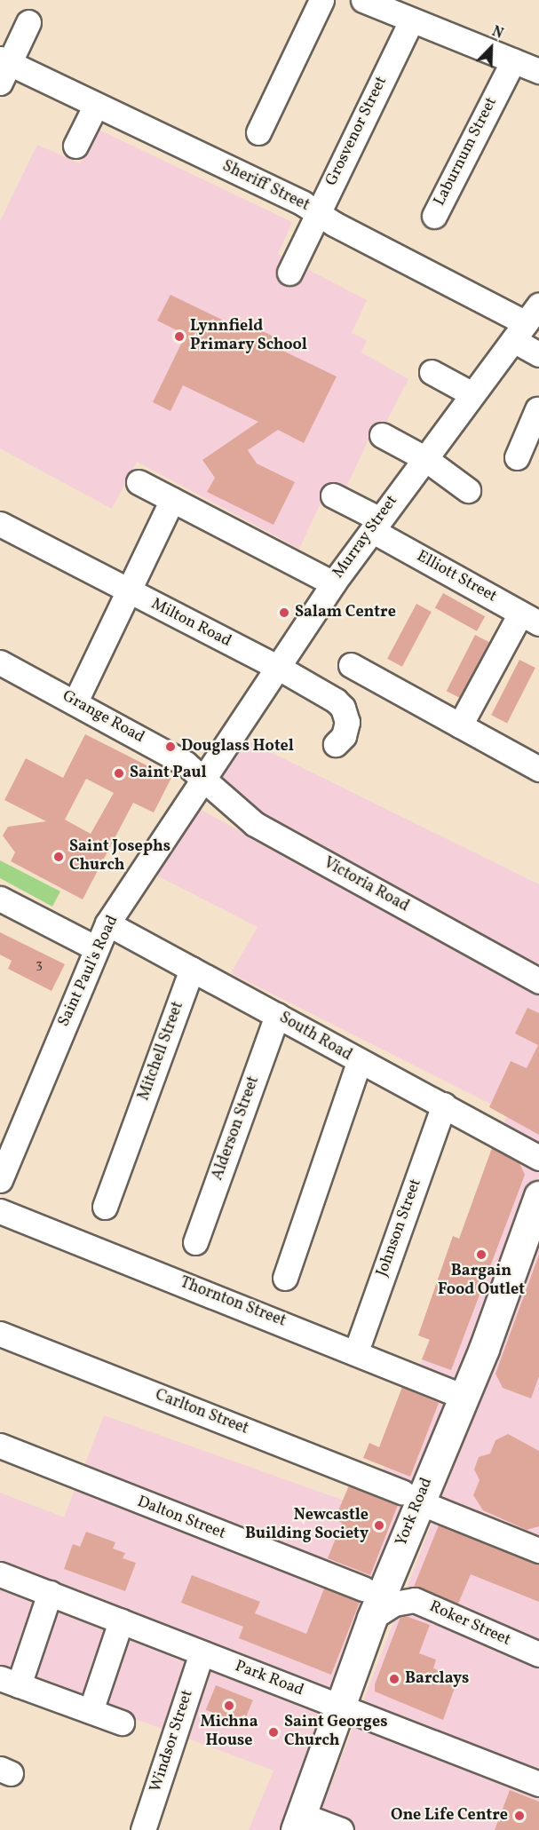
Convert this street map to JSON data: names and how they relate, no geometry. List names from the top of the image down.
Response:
{
  "streets": {
    "main road": ["York Road"],
    "street": [
      "Grosvenor Street",
      "Laburnum Street",
      "Sheriff Street",
      "Murray Street",
      "Elliott Street",
      "Milton Road",
      "Grange Road",
      "Victoria Road",
      "Saint Paul's Road",
      "South Road",
      "Mitchell Street",
      "Alderson Street",
      "Johnson Street",
      "Thornton Street",
      "Carlton Street",
      "Dalton Street",
      "Roker Street",
      "Park Road",
      "Windsor Street"
    ]
  },
  "crossings": [
    ["Grosvenor Street", "Sheriff Street"],
    ["Sheriff Street", "Murray Street"],
    ["Murray Street", "Elliott Street"],
    ["Murray Street", "Milton Road"],
    ["Murray Street", "Grange Road"],
    ["Murray Street", "Victoria Road"],
    ["Murray Street", "Saint Paul's Road"],
    ["Grange Road", "Victoria Road"],
    ["Grange Road", "Saint Paul's Road"],
    ["Victoria Road", "Saint Paul's Road"],
    ["Saint Paul's Road", "South Road"],
    ["South Road", "Mitchell Street"],
    ["South Road", "Alderson Street"],
    ["South Road", "Johnson Street"],
    ["Johnson Street", "Thornton Street"],
    ["Thornton Street", "York Road"],
    ["Carlton Street", "York Road"],
    ["York Road", "Roker Street"],
    ["York Road", "Park Road"],
    ["Park Road", "Windsor Street"]
  ],
  "places": [
    "Lynnfield Primary School",
    "Salam Centre",
    "Douglass Hotel",
    "Saint Paul",
    "Saint Josephs Church",
    "Bargain Food Outlet",
    "Newcastle Building Society",
    "Barclays",
    "Michna House",
    "Saint Georges Church",
    "One Life Centre"
  ],
  "house_numbers": ["3"],
  "north": "top right"
}
